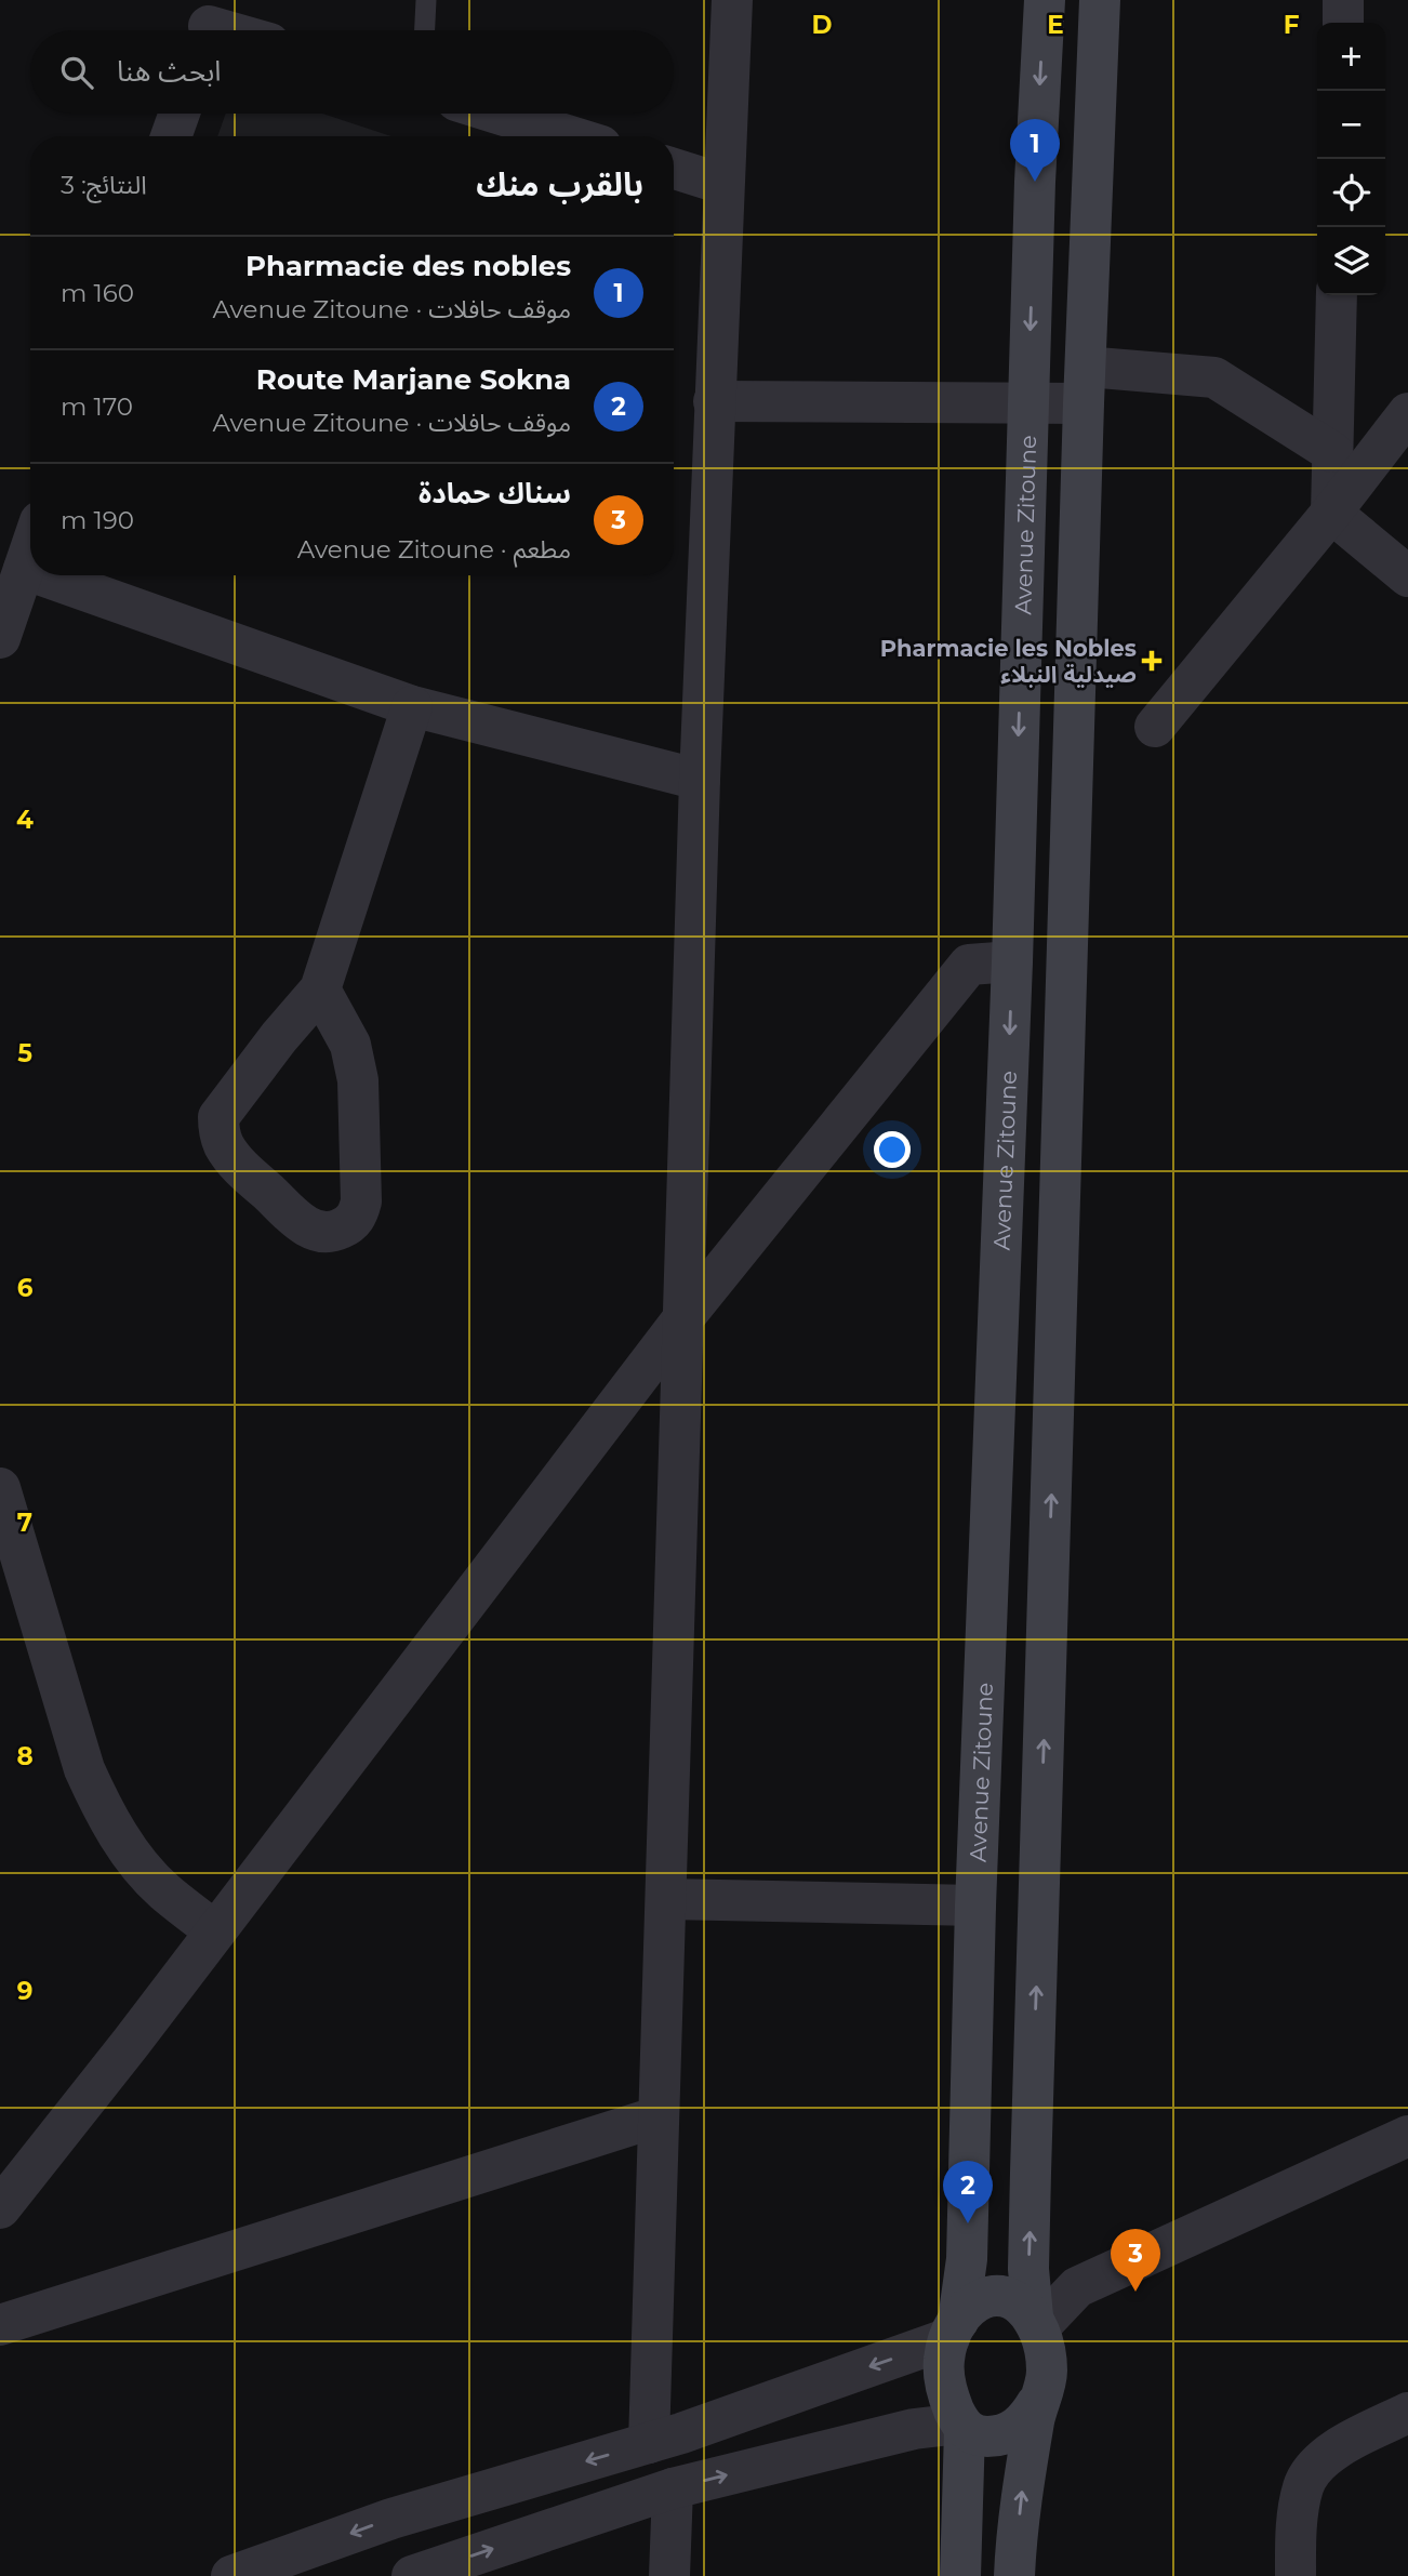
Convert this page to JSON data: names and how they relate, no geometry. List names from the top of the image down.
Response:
{
  "streets": {
    "main road": ["Avenue Zitoune"]
  },
  "places": {
    "health": ["Pharmacie les Nobles صيدلية النبلاء"]
  },
  "page": {
    "map_buttons": ["+", "−"],
    "search": "ابحث هنا",
    "pins": ["1", "2", "3"],
    "heading": ["بالقرب منك", "النتائج: 3"],
    "list": [
      {
        "mark": "1",
        "name": "Pharmacie des nobles",
        "note": "موقف حافلات · Avenue Zitoune",
        "value": "160 m"
      },
      {
        "mark": "2",
        "name": "Route Marjane Sokna",
        "note": "موقف حافلات · Avenue Zitoune",
        "value": "170 m"
      },
      {
        "mark": "3",
        "name": "سناك حمادة",
        "note": "مطعم · Avenue Zitoune",
        "value": "190 m"
      }
    ]
  },
  "grid": {
    "columns": ["D", "E", "F"],
    "rows": [
      "4",
      "5",
      "6",
      "7",
      "8",
      "9"
    ]
  }
}
